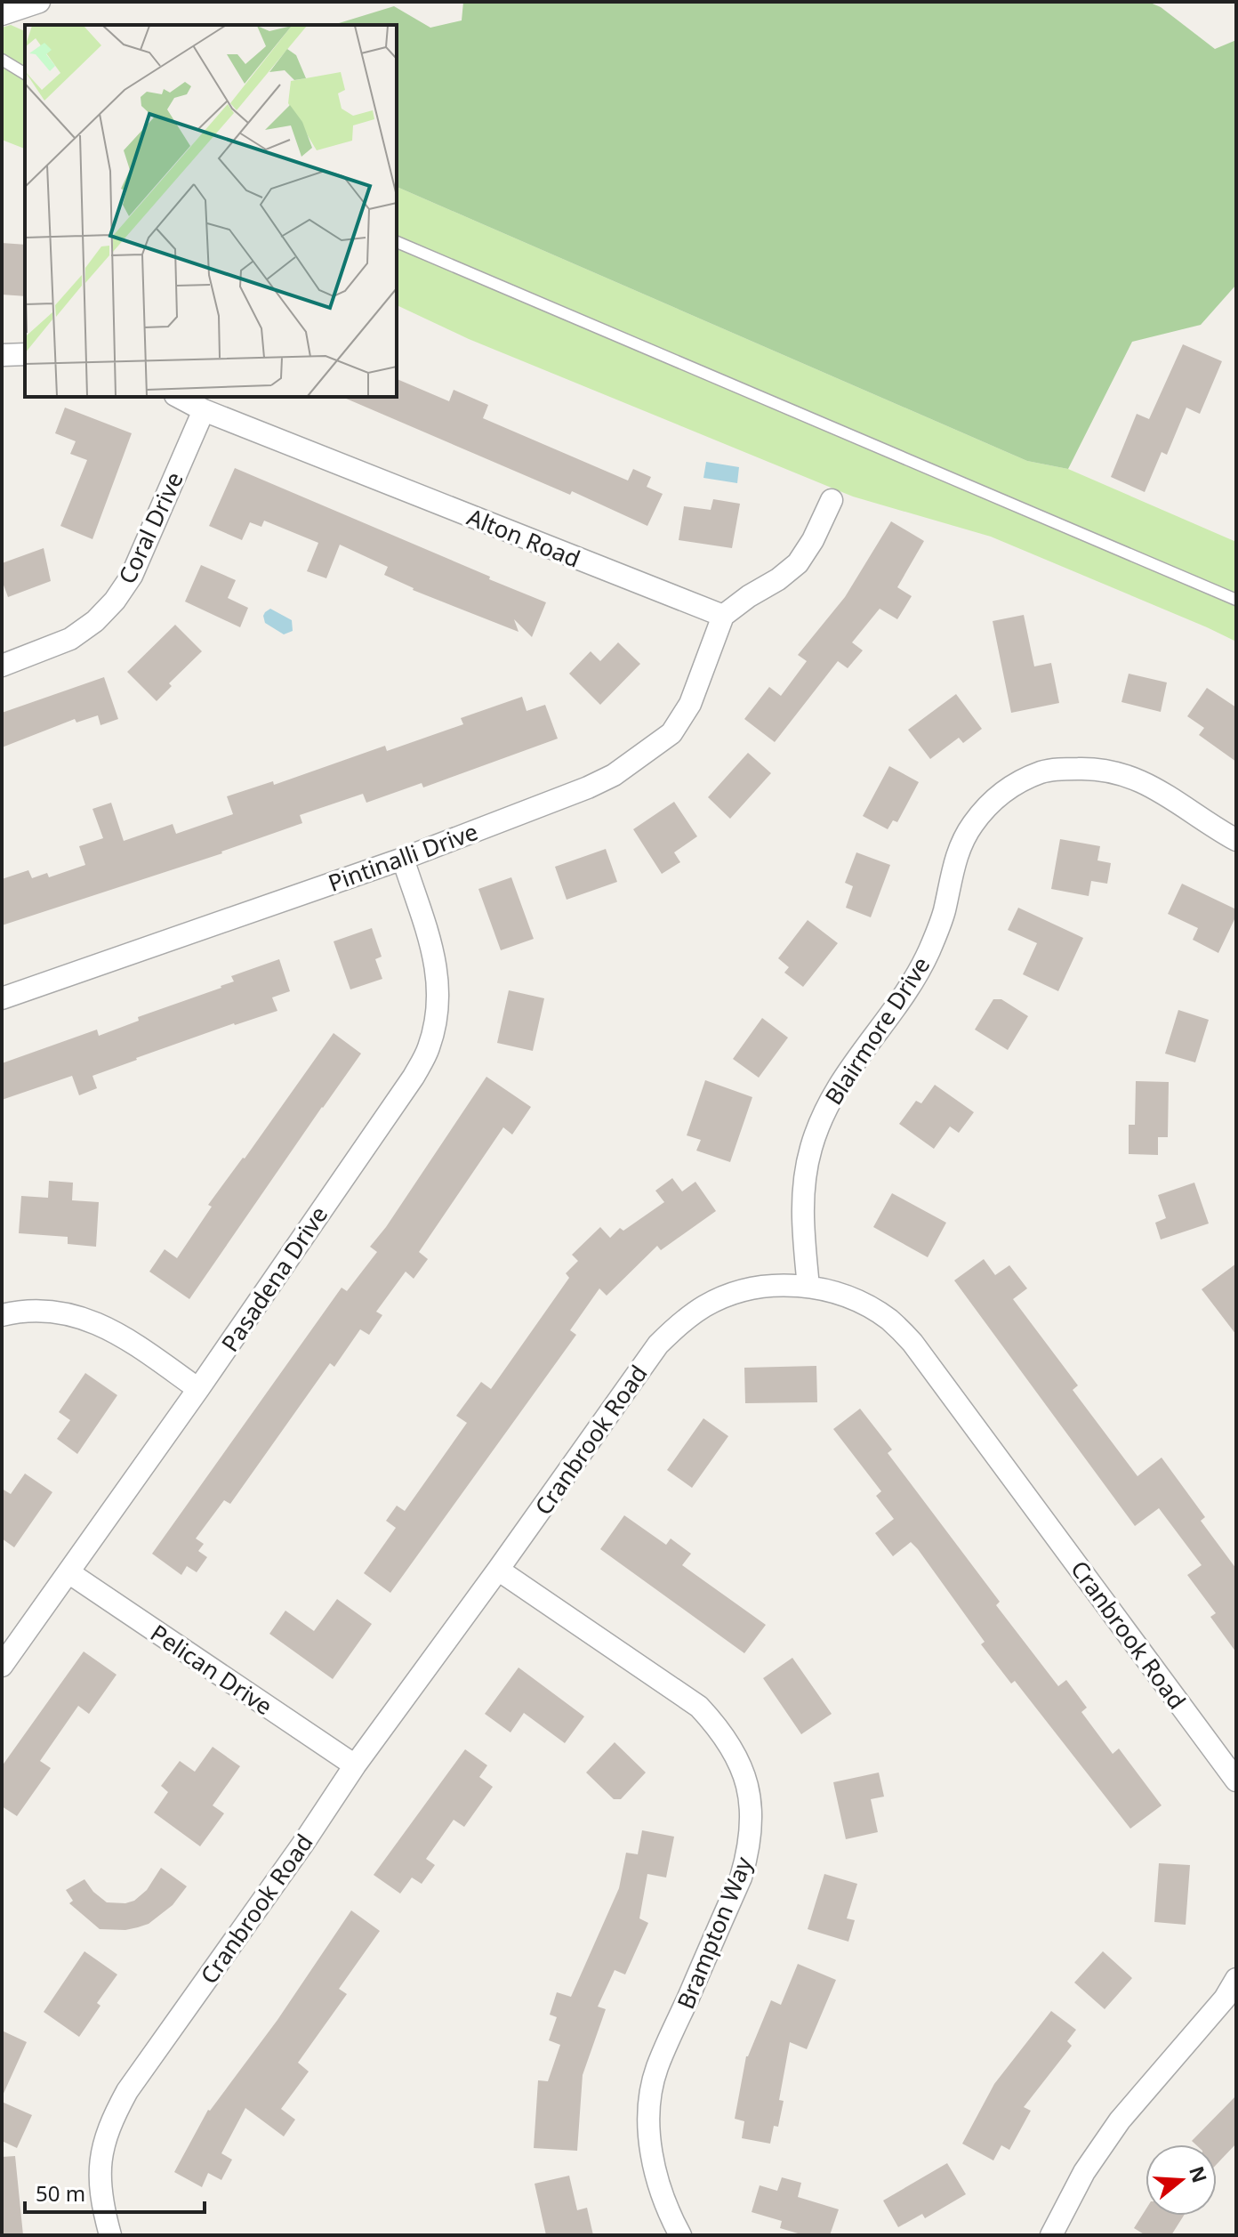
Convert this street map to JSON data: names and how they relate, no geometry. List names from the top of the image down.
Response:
{
  "streets": {
    "street": [
      "Coral Drive",
      "Alton Road",
      "Pintinalli Drive",
      "Blairmore Drive",
      "Pasadena Drive",
      "Cranbrook Road",
      "Pelican Drive",
      "Brampton Way"
    ]
  },
  "crossings": [
    ["Coral Drive", "Alton Road"],
    ["Alton Road", "Pintinalli Drive"],
    ["Pintinalli Drive", "Pasadena Drive"],
    ["Blairmore Drive", "Cranbrook Road"],
    ["Pasadena Drive", "Pelican Drive"],
    ["Cranbrook Road", "Pelican Drive"],
    ["Cranbrook Road", "Brampton Way"]
  ],
  "scale_bar": "50 m",
  "north": "right"
}
